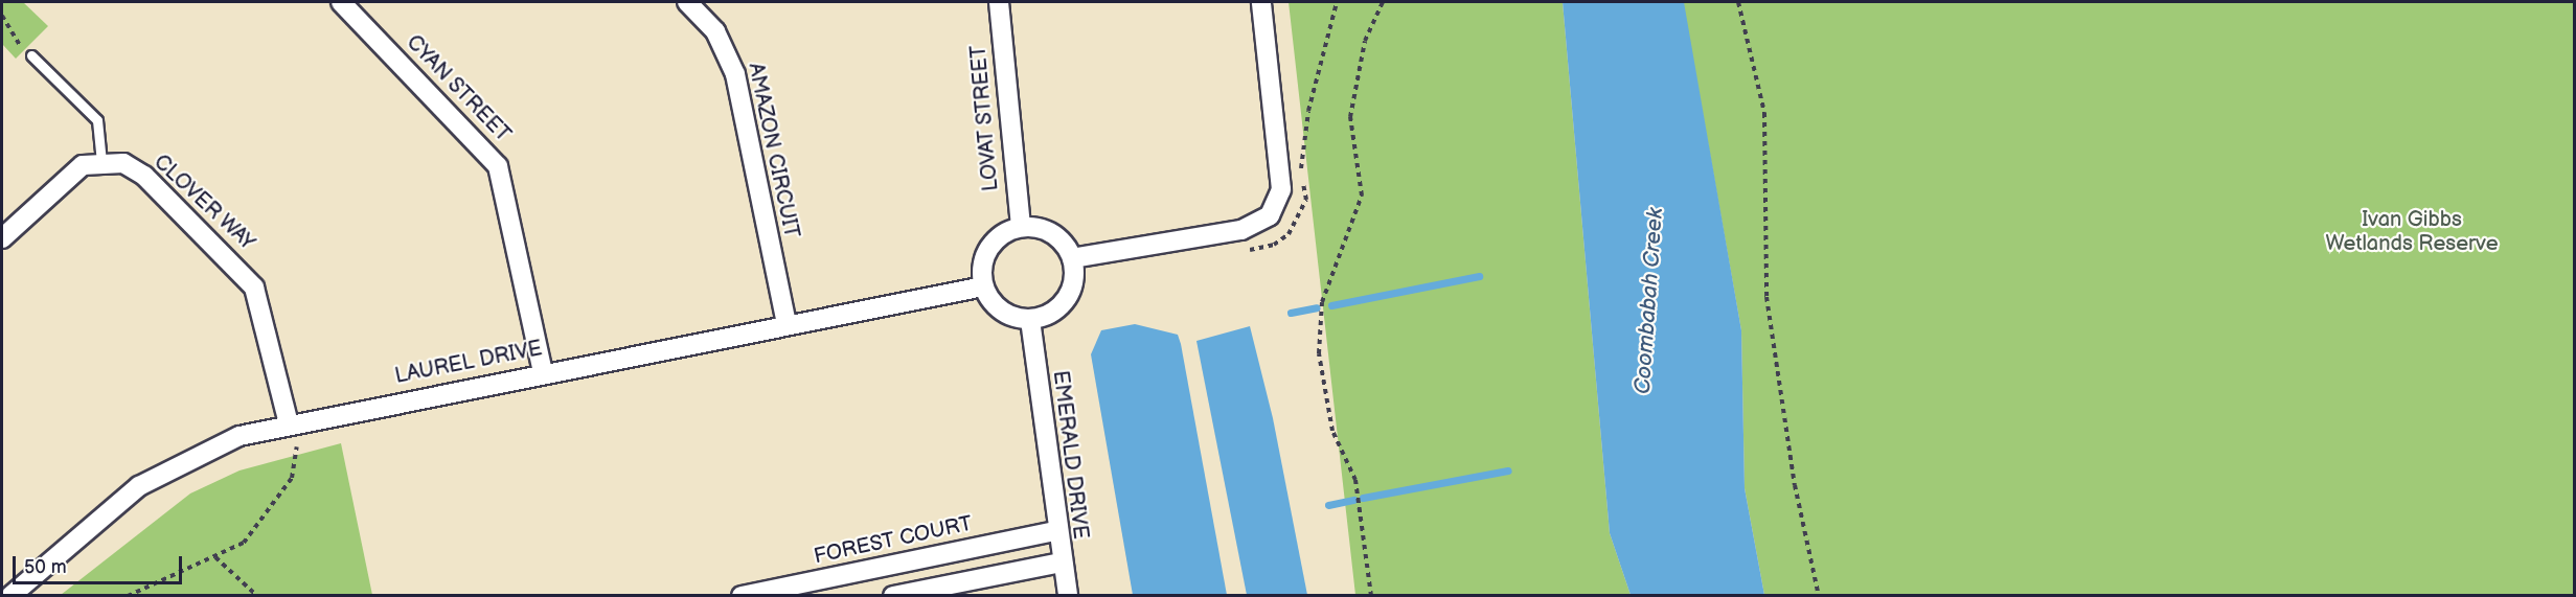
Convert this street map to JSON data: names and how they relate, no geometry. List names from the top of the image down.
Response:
{
  "streets": {
    "street": [
      "CYAN STREET",
      "LOVAT STREET",
      "AMAZON CIRCUIT",
      "CLOVER WAY",
      "LAUREL DRIVE",
      "EMERALD DRIVE",
      "FOREST COURT"
    ]
  },
  "crossings": [
    ["CYAN STREET", "LAUREL DRIVE"],
    ["LOVAT STREET", "LAUREL DRIVE"],
    ["LOVAT STREET", "EMERALD DRIVE"],
    ["AMAZON CIRCUIT", "LAUREL DRIVE"],
    ["CLOVER WAY", "LAUREL DRIVE"],
    ["LAUREL DRIVE", "EMERALD DRIVE"],
    ["EMERALD DRIVE", "FOREST COURT"]
  ],
  "water": ["Coombabah Creek"],
  "parks": ["Ivan Gibbs Wetlands Reserve"],
  "scale_bar": "50 m"
}
